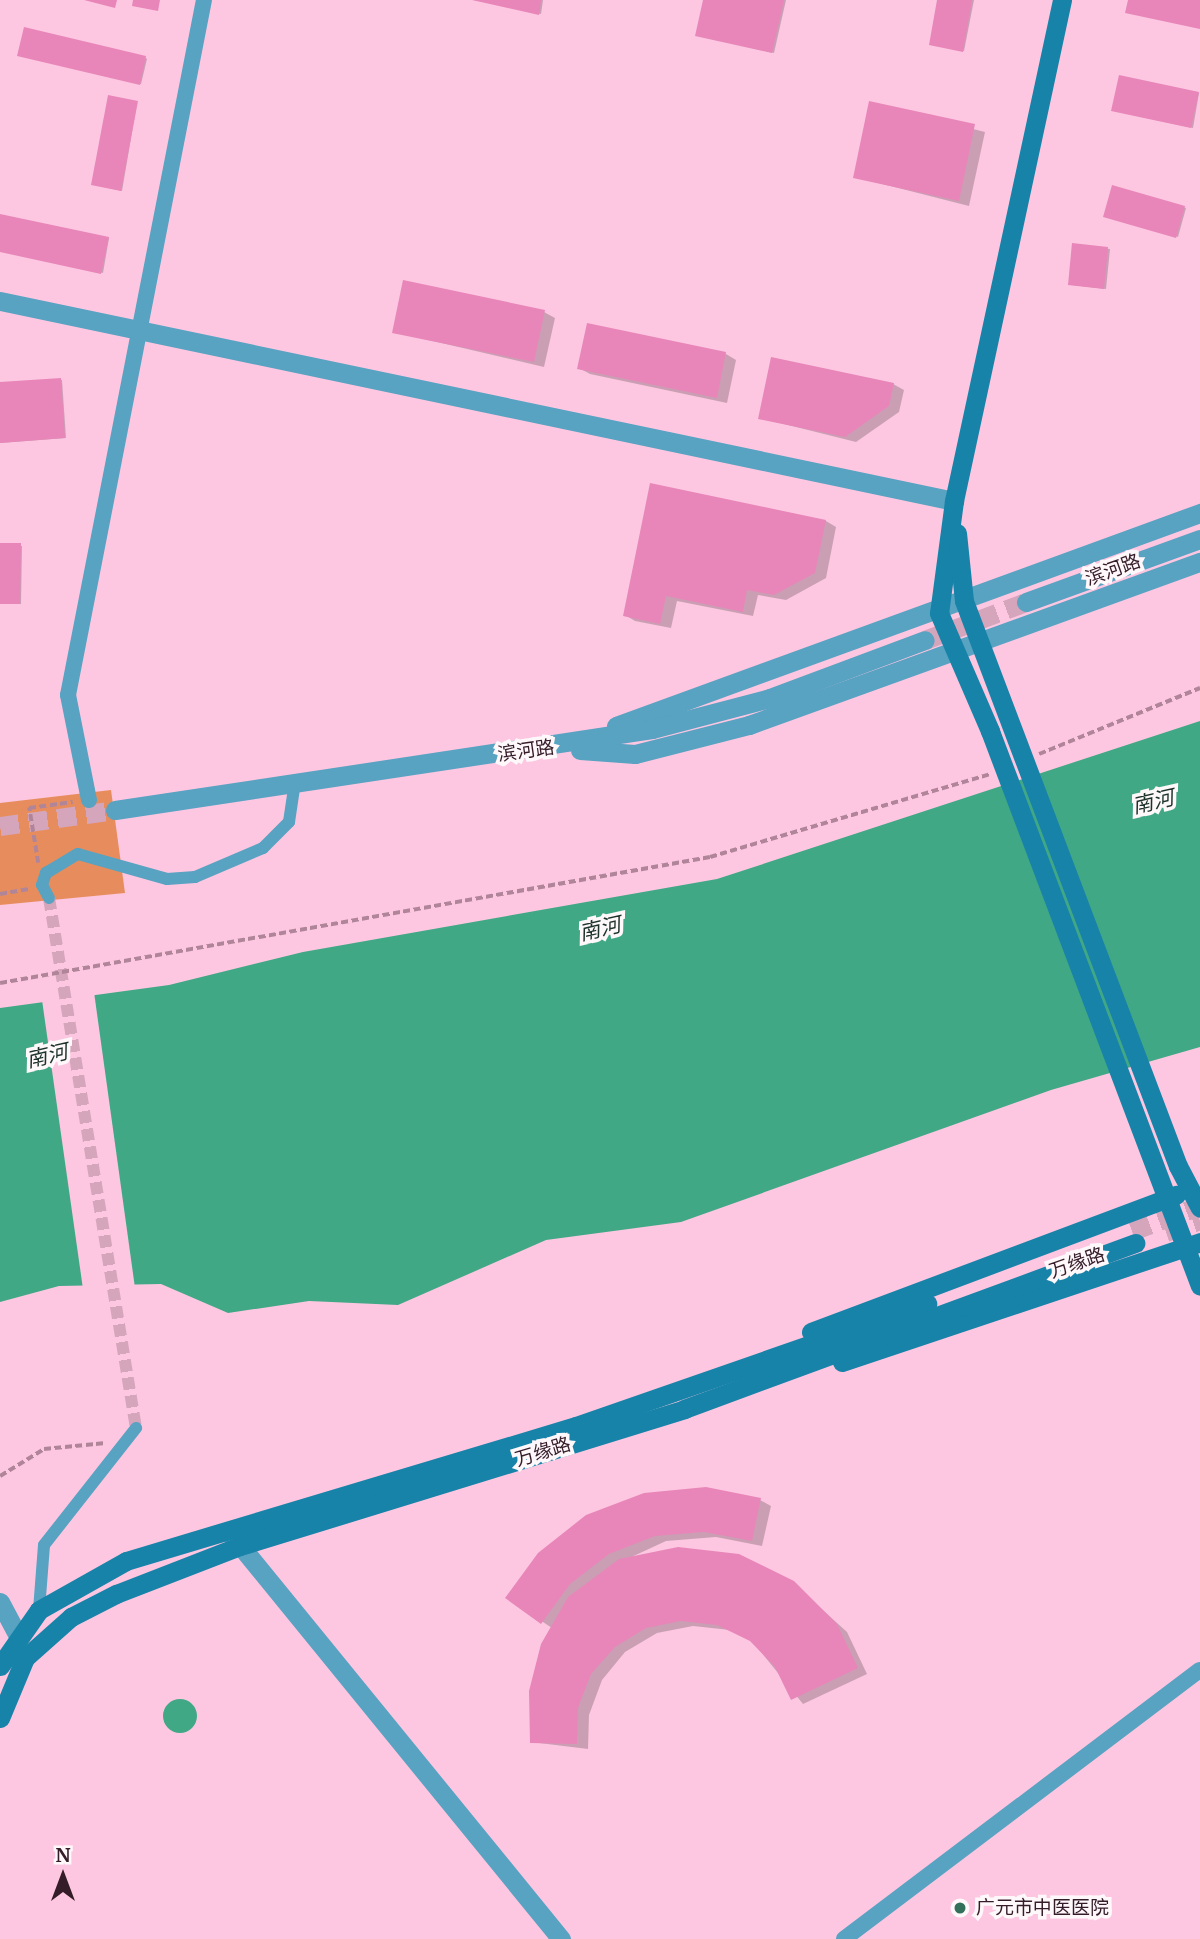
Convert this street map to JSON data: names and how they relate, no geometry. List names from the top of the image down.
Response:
{
  "streets": {
    "main road": ["万缘路"],
    "street": ["滨河路"]
  },
  "water": ["南河"],
  "places": ["广元市中医医院"],
  "north": "top"
}
